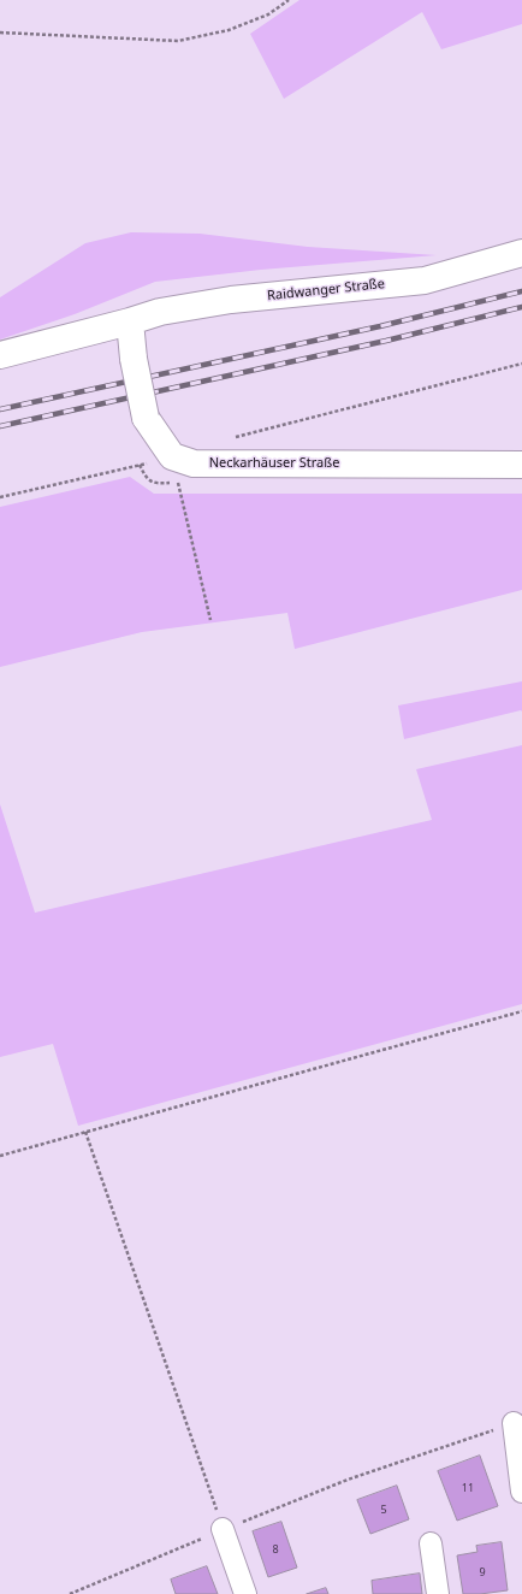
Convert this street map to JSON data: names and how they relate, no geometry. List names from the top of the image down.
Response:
{
  "streets": {
    "street": ["Raidwanger Straße", "Neckarhäuser Straße"]
  },
  "crossings": [
    ["Raidwanger Straße", "Neckarhäuser Straße"]
  ],
  "house_numbers": [
    "11",
    "5",
    "8",
    "9"
  ]
}
